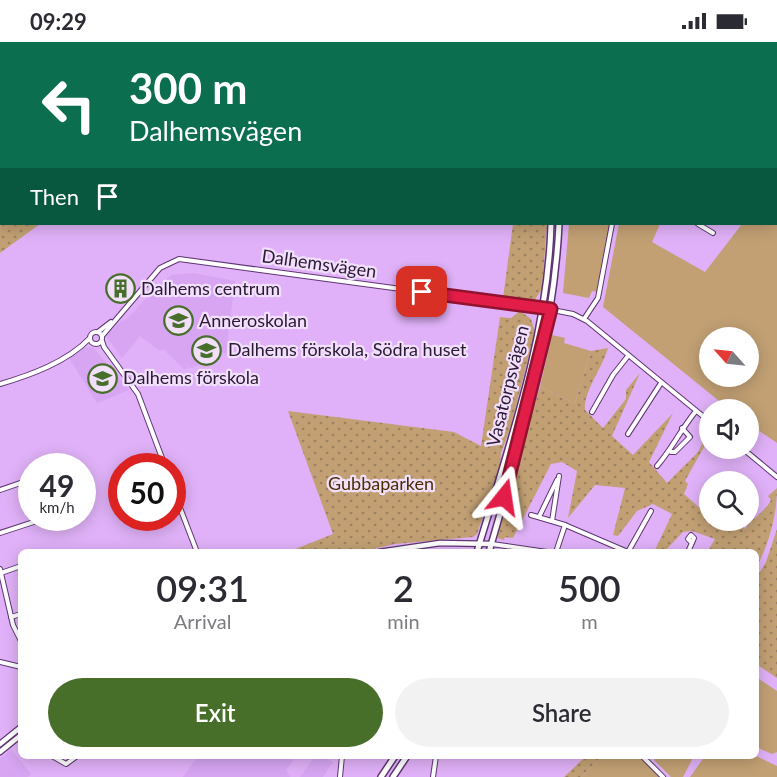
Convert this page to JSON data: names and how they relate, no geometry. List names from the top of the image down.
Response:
{
  "streets": {
    "main road": ["Vasatorpsvägen"],
    "street": ["Dalhemsvägen"]
  },
  "crossings": [
    ["Dalhemsvägen", "Vasatorpsvägen"]
  ],
  "parks": ["Gubbaparken"],
  "places": {
    "building": ["Dalhems centrum"],
    "school or university": ["Anneroskolan", "Dalhems förskola, Södra huset", "Dalhems förskola"]
  },
  "north": "top left",
  "page": {
    "status": "09:29",
    "turn": ["300 m", "Dalhemsvägen"],
    "then": "Then",
    "speed": "49 km/h",
    "limit": "50",
    "eta": [
      "09:31",
      "Arrival",
      "2",
      "min",
      "500",
      "m"
    ],
    "buttons": ["Exit", "Share"]
  }
}
